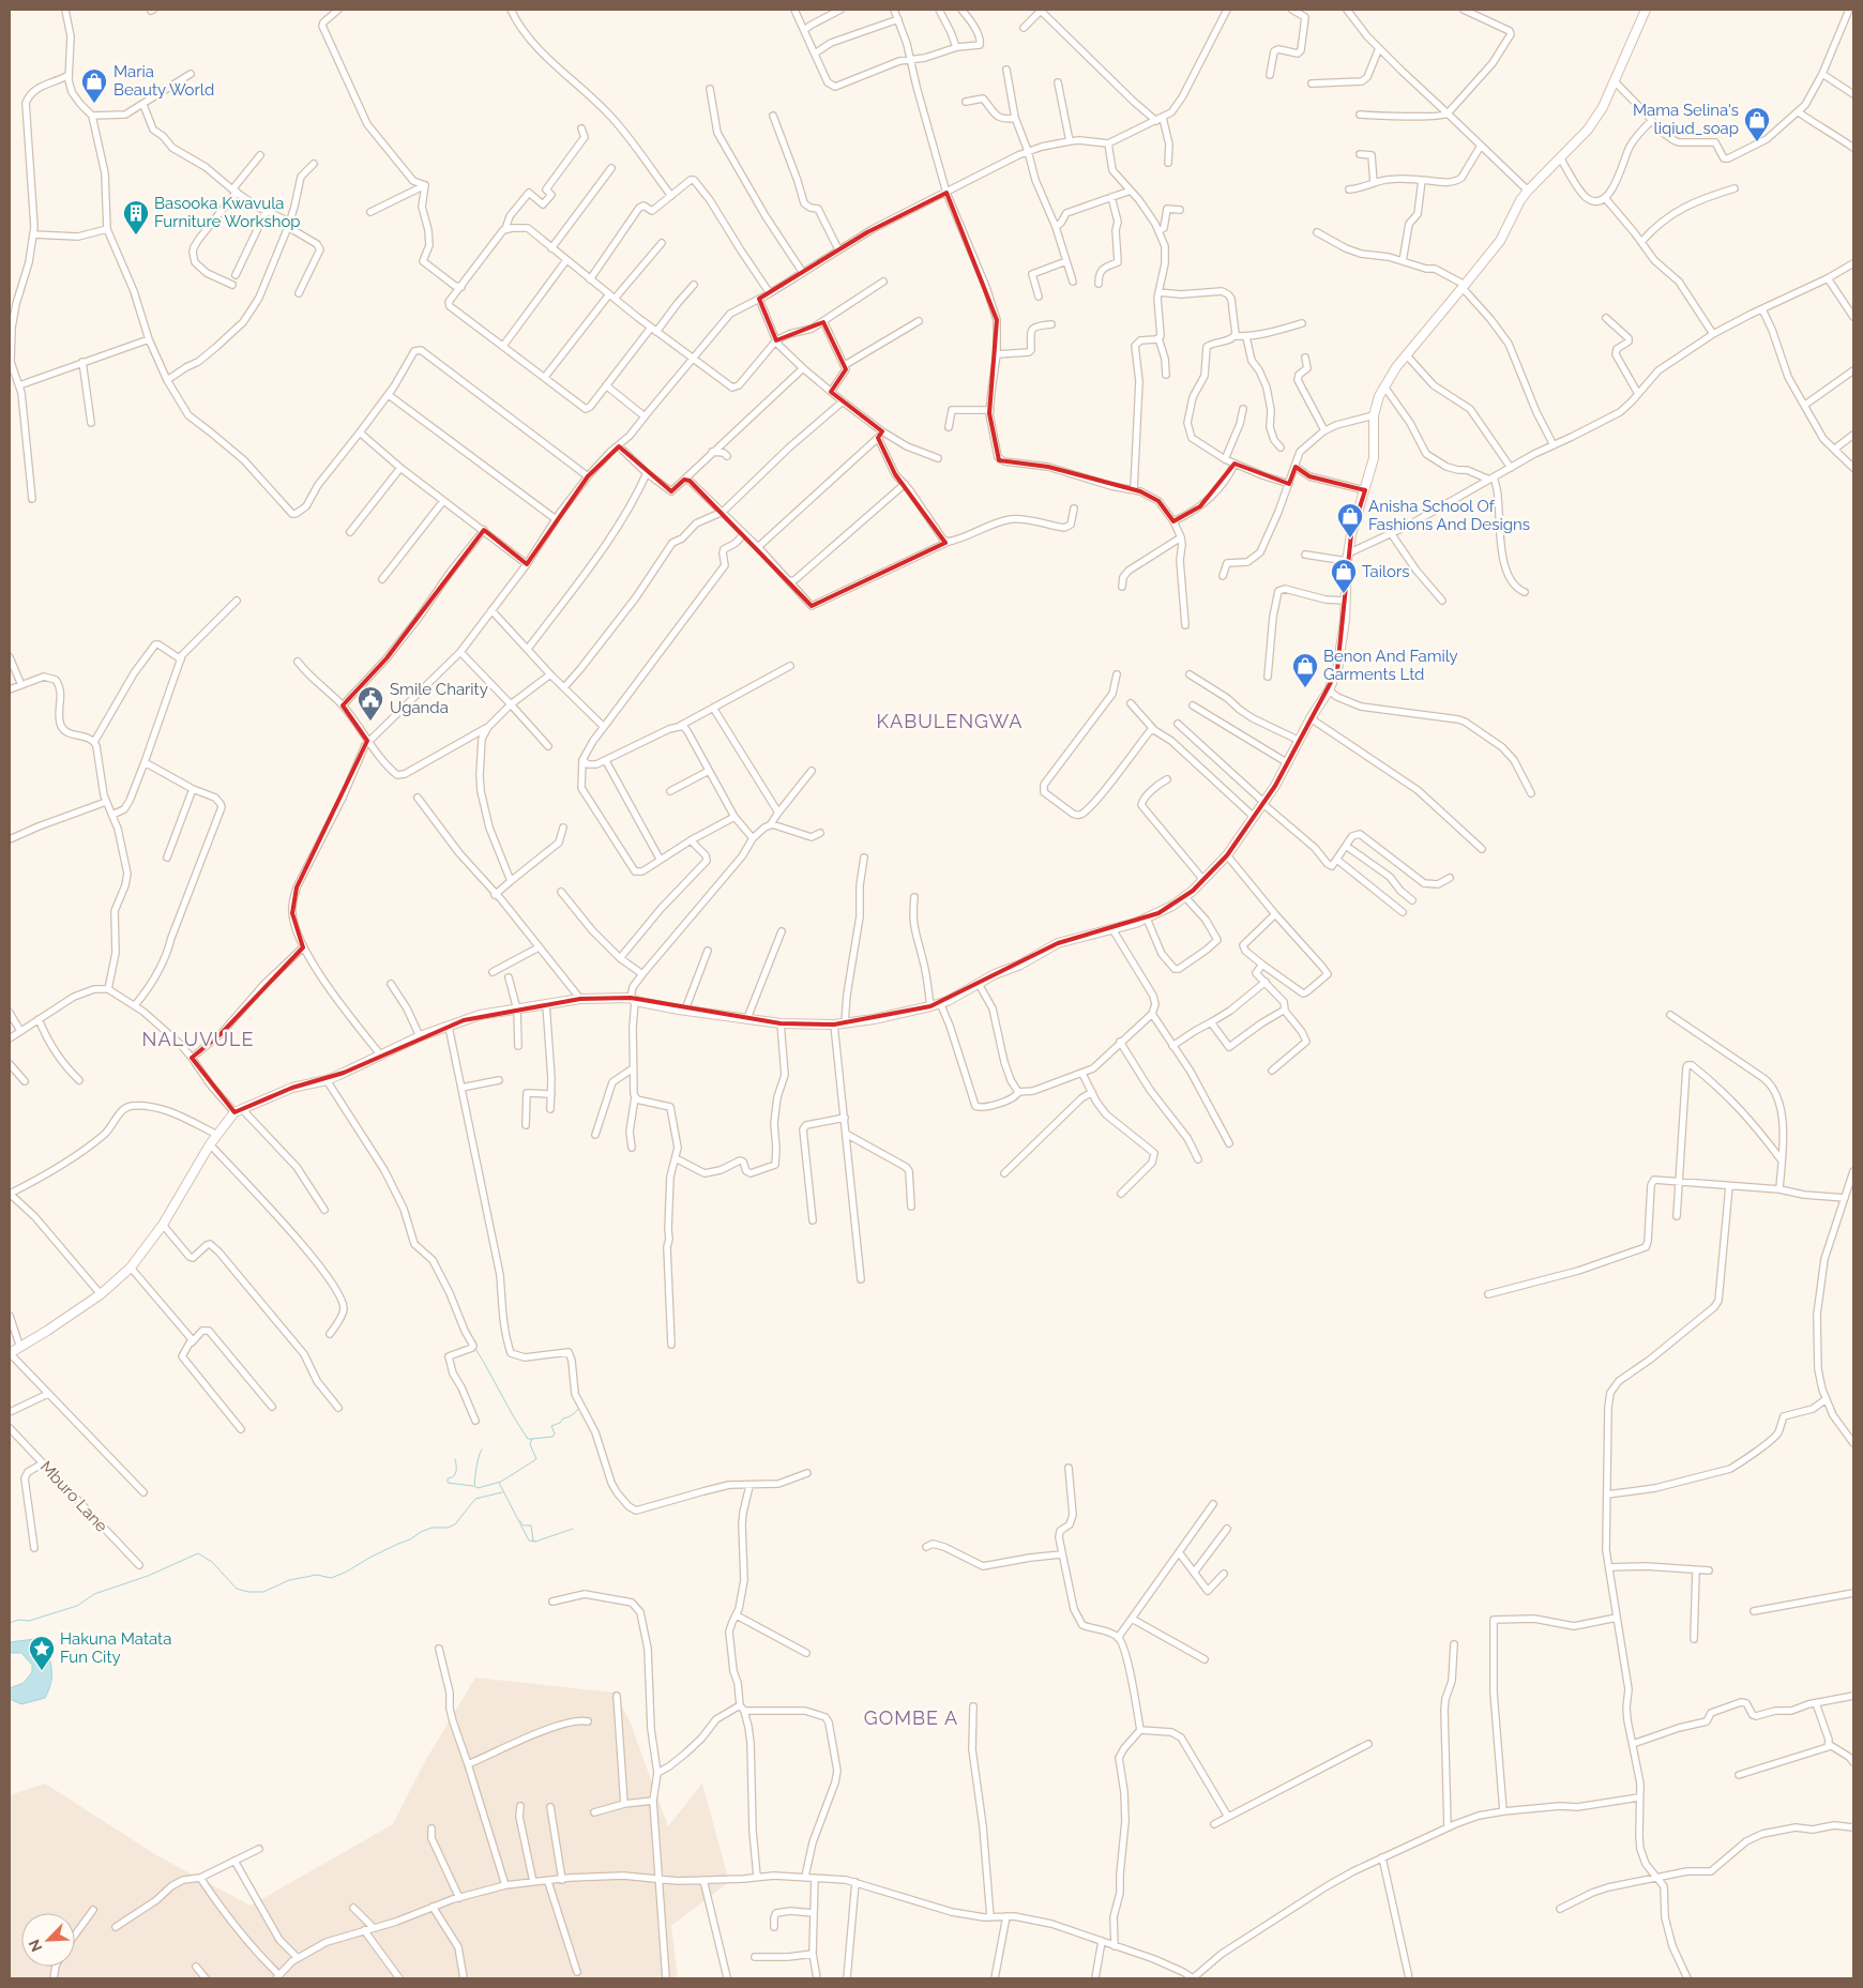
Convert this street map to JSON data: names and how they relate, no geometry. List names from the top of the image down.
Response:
{
  "streets": {
    "street": ["Mburo Lane"]
  },
  "districts": ["KABULENGWA", "NALUVULE", "GOMBE A"],
  "places": {
    "shop": [
      "Maria Beauty World",
      "Mama Selina's liqiud_soap",
      "Anisha School Of Fashions And Designs",
      "Tailors",
      "Benon And Family Garments Ltd"
    ],
    "building": ["Basooka Kwavula Furniture Workshop"],
    "public building": ["Smile Charity Uganda"],
    "place": ["Hakuna Matata Fun City"]
  },
  "north": "bottom left"
}
